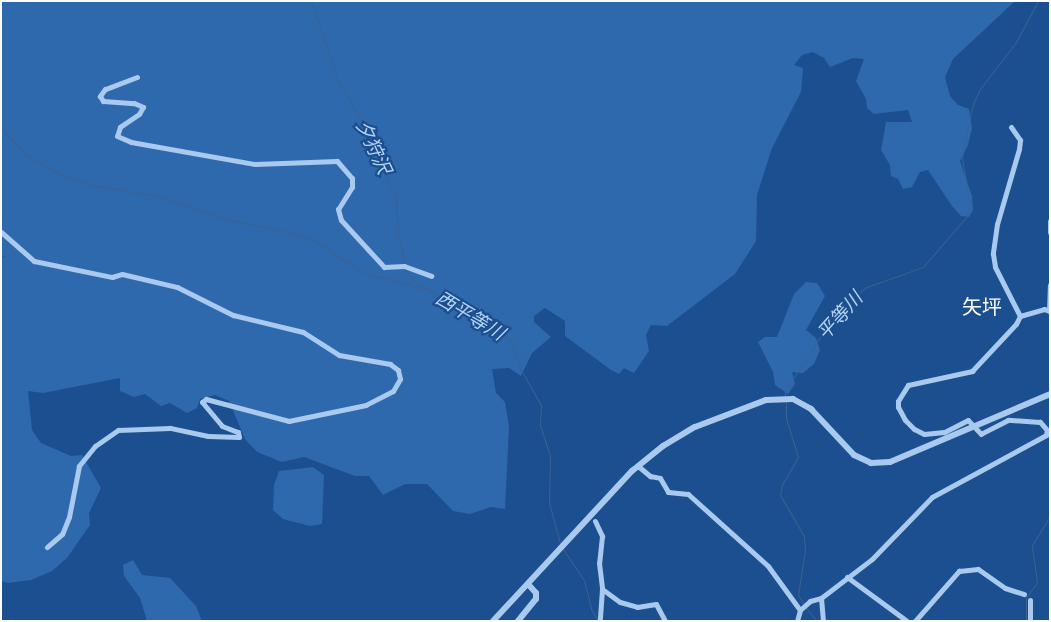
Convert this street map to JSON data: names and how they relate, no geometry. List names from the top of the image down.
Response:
{
  "districts": ["矢坪"],
  "water": ["夕狩沢", "西平等川", "平等川"]
}
